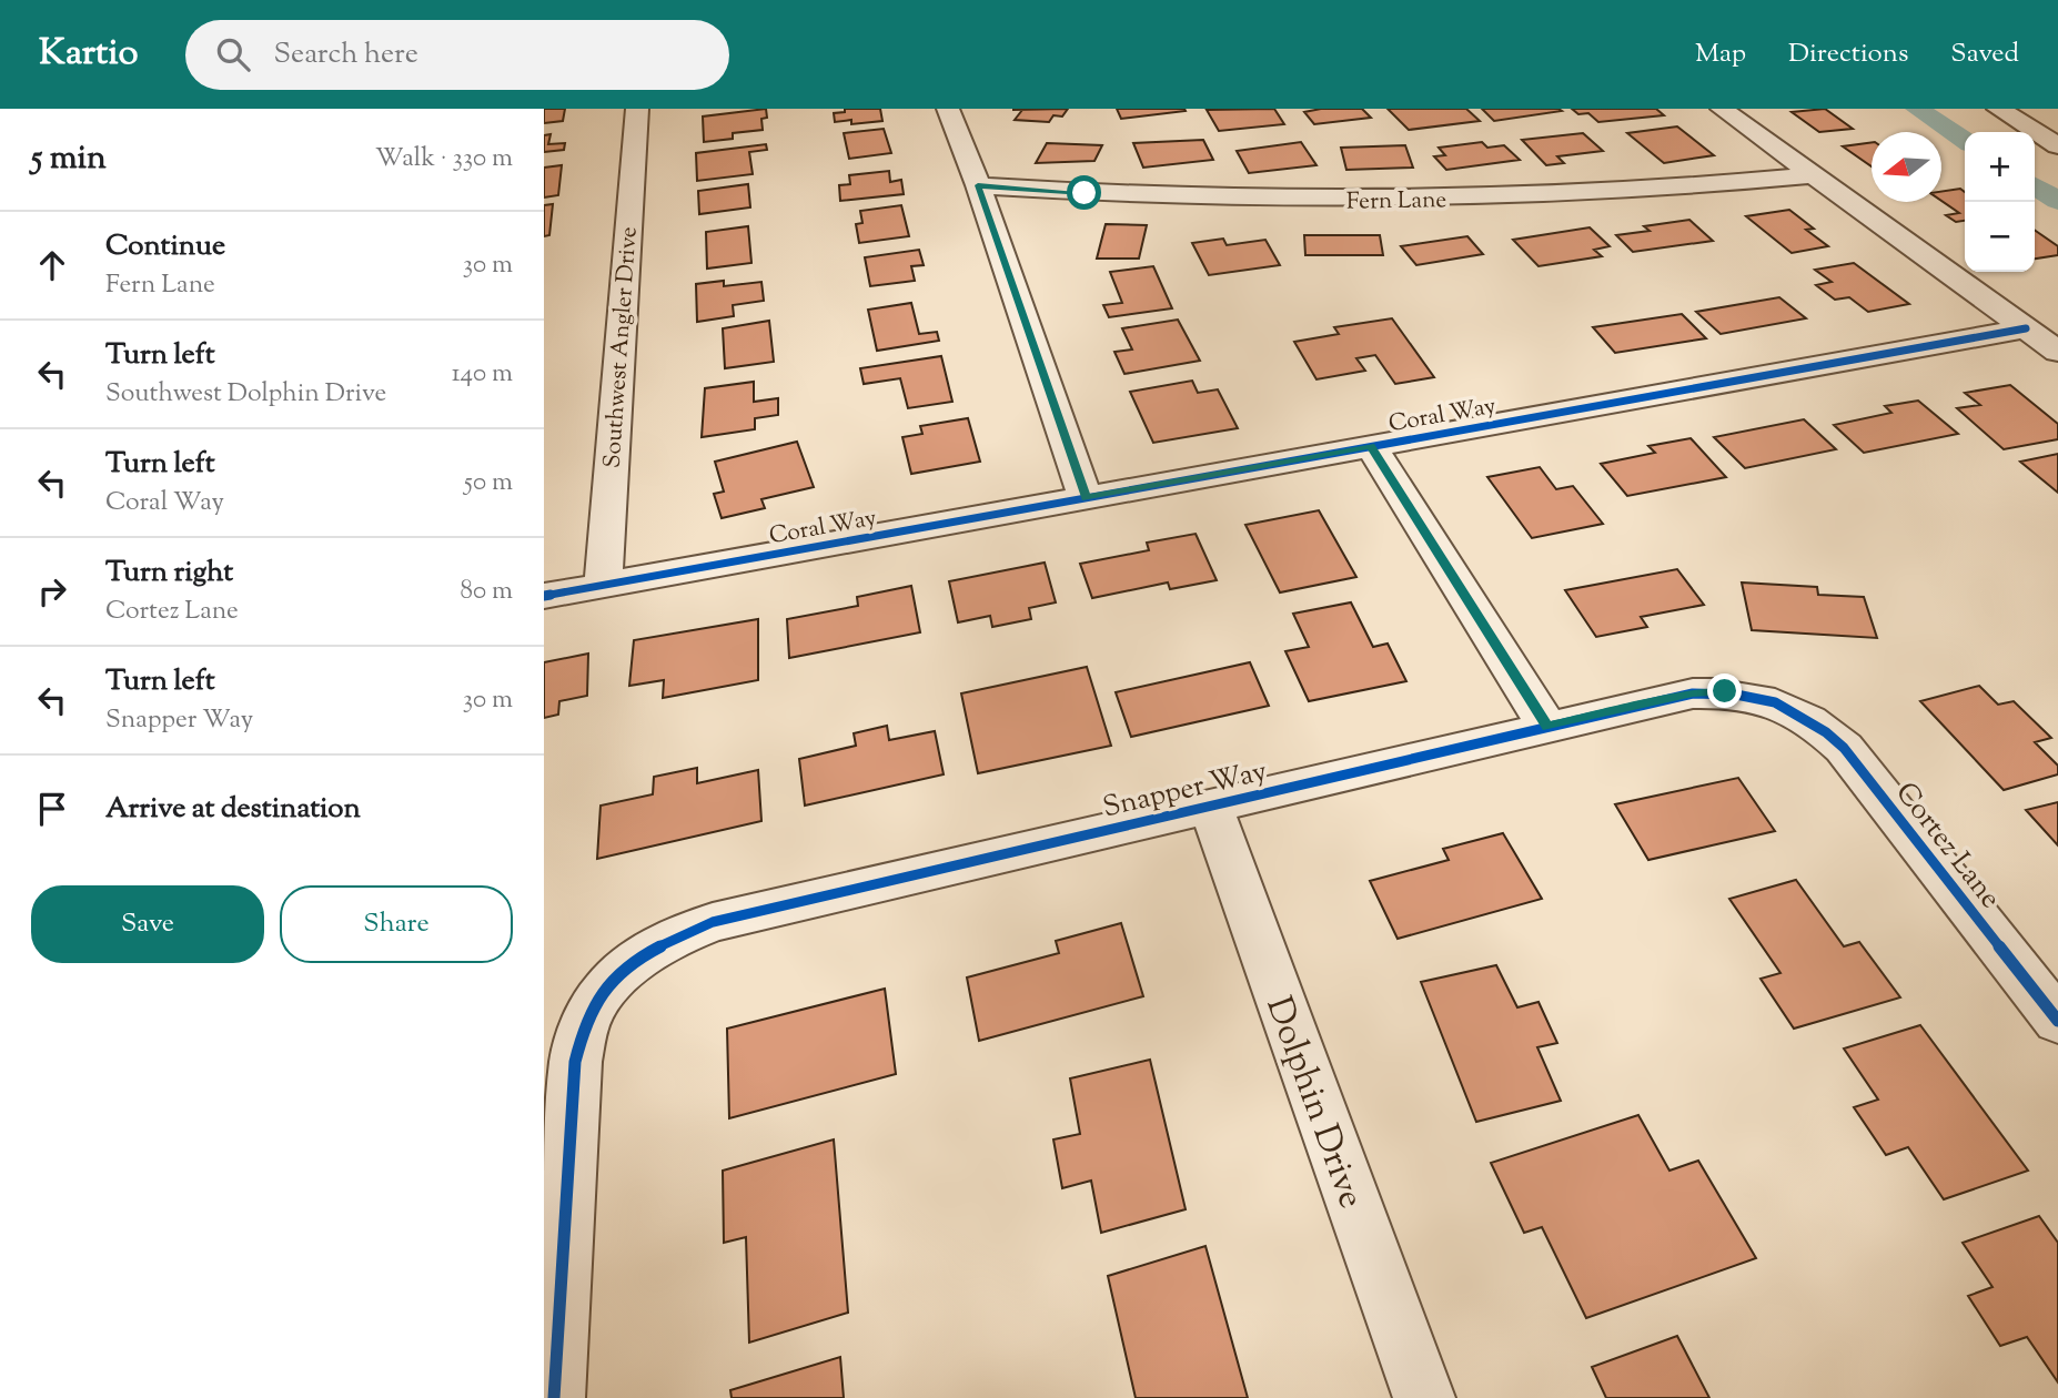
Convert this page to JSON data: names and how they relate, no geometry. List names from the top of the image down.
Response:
{
  "streets": {
    "street": [
      "Fern Lane",
      "Southwest Angler Drive",
      "Coral Way",
      "Snapper Way",
      "Cortez Lane",
      "Dolphin Drive"
    ]
  },
  "crossings": [
    ["Southwest Angler Drive", "Coral Way"],
    ["Snapper Way", "Cortez Lane"],
    ["Snapper Way", "Dolphin Drive"]
  ],
  "north": "left",
  "page": {
    "header": "Kartio",
    "search": "Search here",
    "nav": ["Map", "Directions", "Saved"],
    "heading": ["5 min", "Walk · 330 m"],
    "map_buttons": ["+", "−"],
    "list": [
      ["Continue", "Fern Lane", "30 m"],
      ["Turn left", "Southwest Dolphin Drive", "140 m"],
      ["Turn left", "Coral Way", "50 m"],
      ["Turn right", "Cortez Lane", "80 m"],
      ["Turn left", "Snapper Way", "30 m"],
      "Arrive at destination"
    ],
    "buttons": ["Save", "Share"]
  }
}
